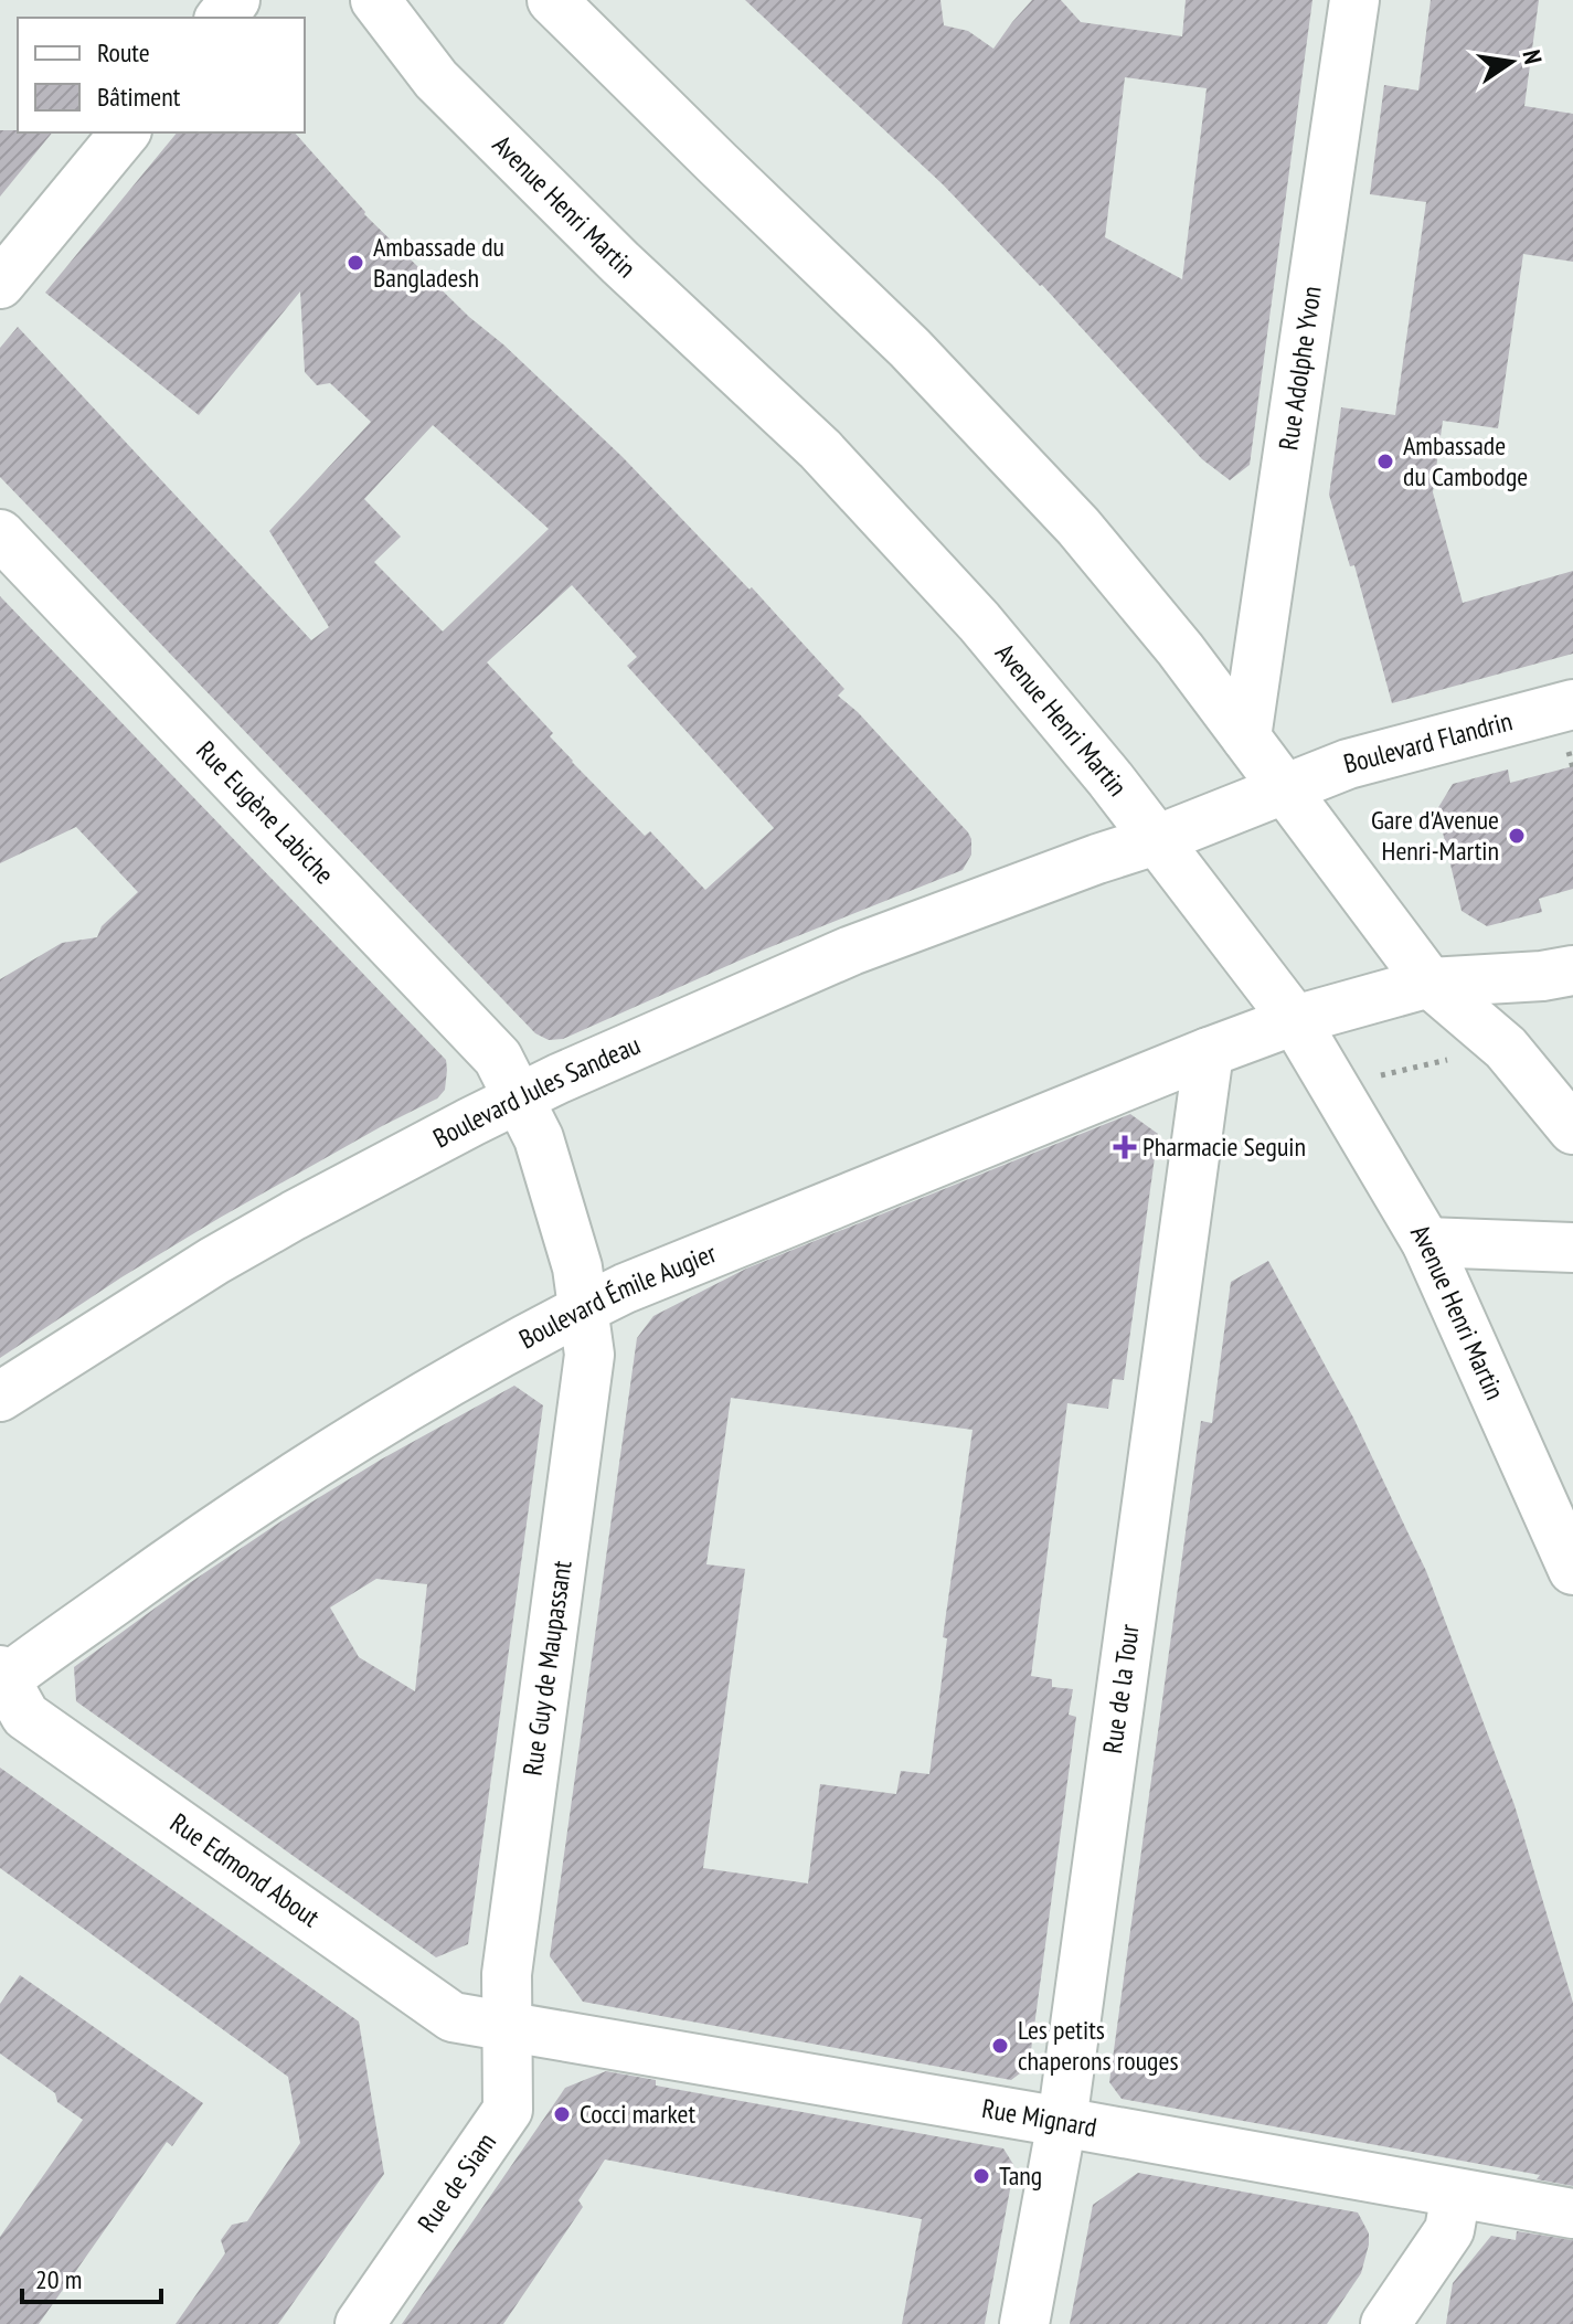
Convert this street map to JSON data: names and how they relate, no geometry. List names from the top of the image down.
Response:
{
  "streets": {
    "street": [
      "Avenue Henri Martin",
      "Rue Adolphe Yvon",
      "Boulevard Flandrin",
      "Rue Eugène Labiche",
      "Boulevard Jules Sandeau",
      "Boulevard Émile Augier",
      "Rue Guy de Maupassant",
      "Rue de la Tour",
      "Rue Edmond About",
      "Rue Mignard",
      "Rue de Siam"
    ]
  },
  "crossings": [
    ["Avenue Henri Martin", "Boulevard Flandrin"],
    ["Avenue Henri Martin", "Boulevard Jules Sandeau"],
    ["Avenue Henri Martin", "Boulevard Émile Augier"],
    ["Boulevard Flandrin", "Boulevard Jules Sandeau"],
    ["Rue Eugène Labiche", "Boulevard Jules Sandeau"],
    ["Rue Eugène Labiche", "Boulevard Émile Augier"],
    ["Rue Eugène Labiche", "Rue Guy de Maupassant"],
    ["Boulevard Émile Augier", "Rue Guy de Maupassant"],
    ["Boulevard Émile Augier", "Rue de la Tour"],
    ["Boulevard Émile Augier", "Rue Edmond About"],
    ["Rue Guy de Maupassant", "Rue Edmond About"],
    ["Rue Guy de Maupassant", "Rue Mignard"],
    ["Rue Guy de Maupassant", "Rue de Siam"],
    ["Rue de la Tour", "Rue Mignard"],
    ["Rue Edmond About", "Rue Mignard"],
    ["Rue Edmond About", "Rue de Siam"],
    ["Rue Mignard", "Rue de Siam"]
  ],
  "places": {
    "other": [
      "Ambassade du Bangladesh",
      "Ambassade du Cambodge",
      "Gare d'Avenue Henri-Martin",
      "Les petits chaperons rouges",
      "Cocci market",
      "Tang"
    ],
    "health": ["Pharmacie Seguin"]
  },
  "legend": ["Route", "Bâtiment"],
  "scale_bar": "20 m",
  "north": "right"
}
